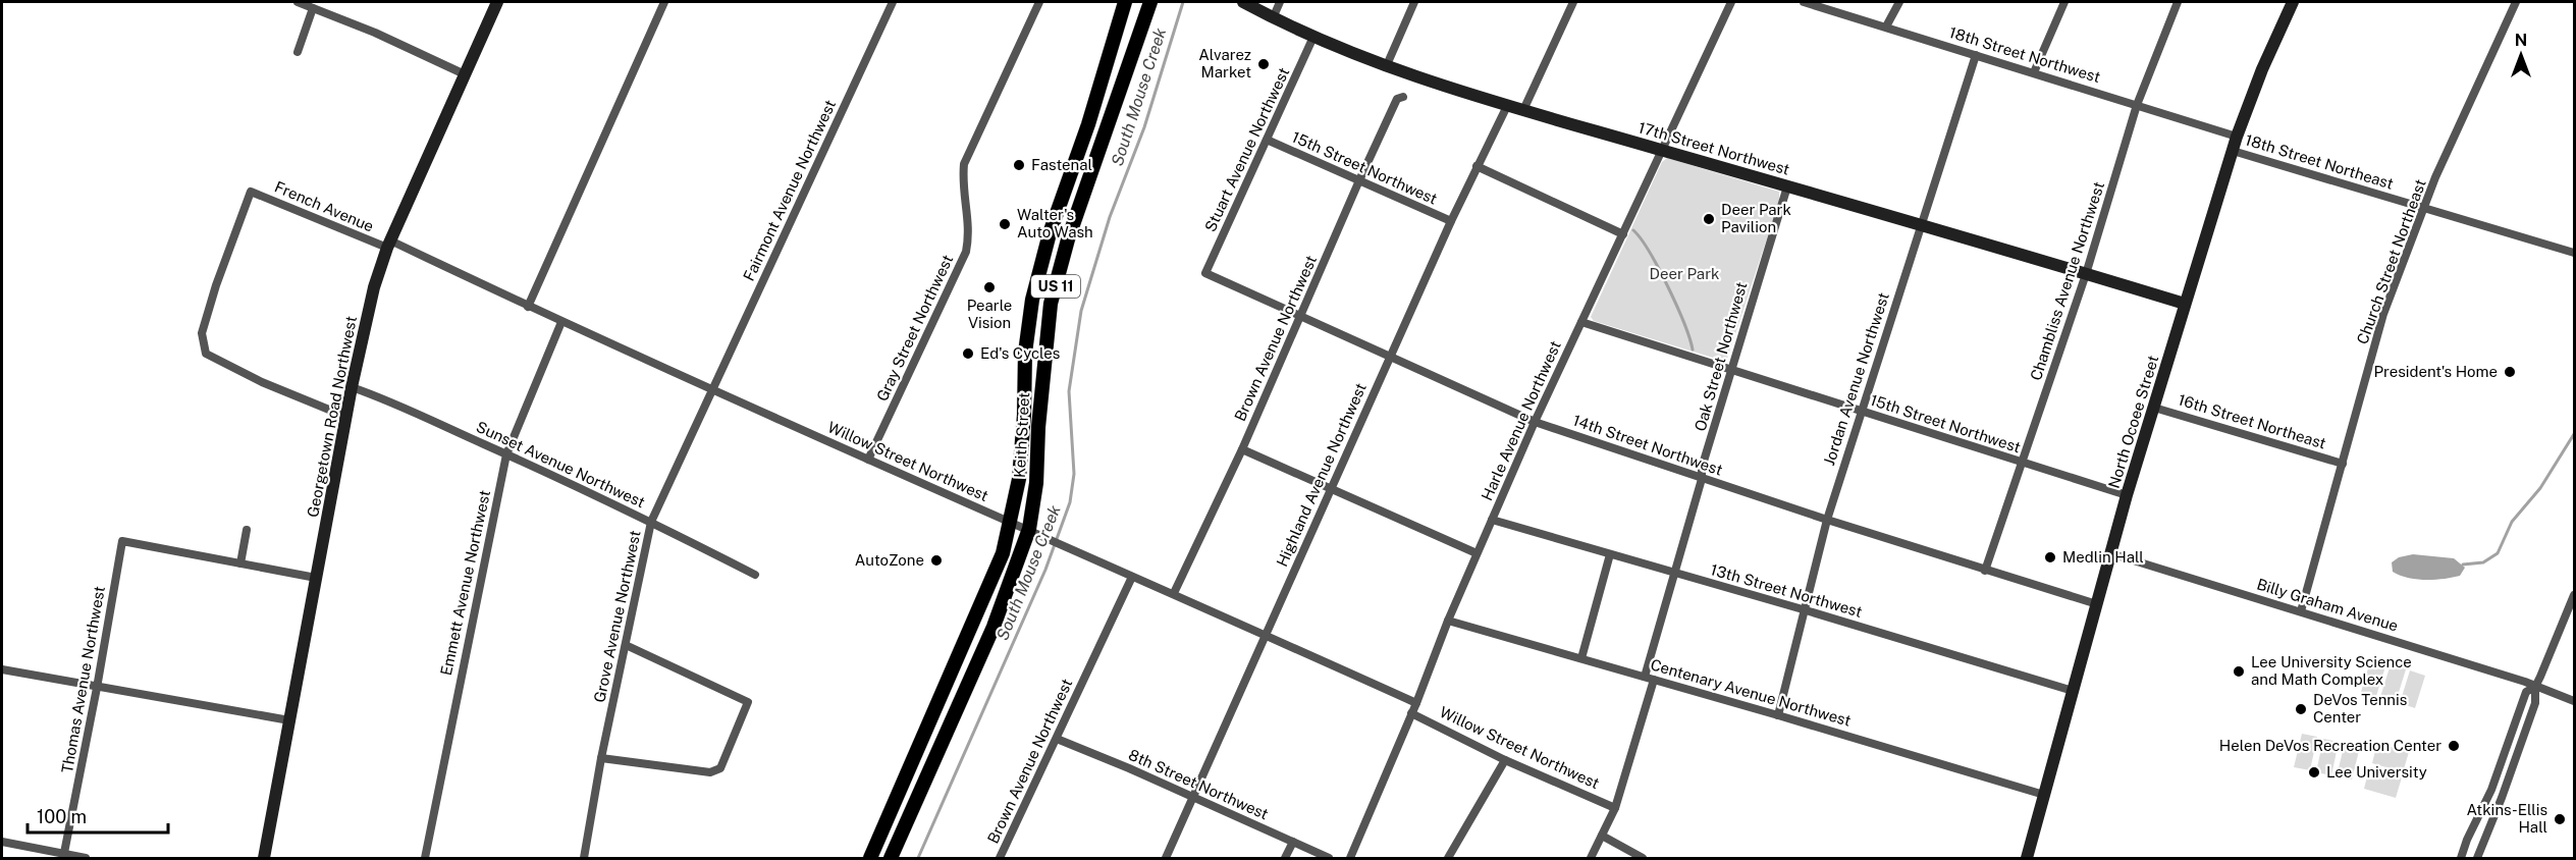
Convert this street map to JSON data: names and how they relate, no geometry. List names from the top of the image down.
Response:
{
  "streets": {
    "main road": ["US 11", "Keith Street"],
    "street": [
      "18th Street Northwest",
      "17th Street Northwest",
      "Stuart Avenue Northwest",
      "18th Street Northeast",
      "15th Street Northwest",
      "Fairmont Avenue Northwest",
      "French Avenue",
      "Church Street Northeast",
      "Chambliss Avenue Northwest",
      "Gray Street Northwest",
      "Brown Avenue Northwest",
      "Oak Street Northwest",
      "Jordan Avenue Northwest",
      "Georgetown Road Northwest",
      "Harle Avenue Northwest",
      "North Ocoee Street",
      "16th Street Northeast",
      "14th Street Northwest",
      "Willow Street Northwest",
      "Sunset Avenue Northwest",
      "Highland Avenue Northwest",
      "Emmett Avenue Northwest",
      "13th Street Northwest",
      "Billy Graham Avenue",
      "Grove Avenue Northwest",
      "Thomas Avenue Northwest",
      "Centenary Avenue Northwest",
      "8th Street Northwest"
    ]
  },
  "crossings": [
    ["18th Street Northwest", "Chambliss Avenue Northwest"],
    ["18th Street Northwest", "Jordan Avenue Northwest"],
    ["18th Street Northwest", "North Ocoee Street"],
    ["17th Street Northwest", "Stuart Avenue Northwest"],
    ["17th Street Northwest", "Chambliss Avenue Northwest"],
    ["17th Street Northwest", "Oak Street Northwest"],
    ["17th Street Northwest", "Jordan Avenue Northwest"],
    ["17th Street Northwest", "Harle Avenue Northwest"],
    ["17th Street Northwest", "North Ocoee Street"],
    ["17th Street Northwest", "Highland Avenue Northwest"],
    ["Stuart Avenue Northwest", "15th Street Northwest"],
    ["Stuart Avenue Northwest", "14th Street Northwest"],
    ["18th Street Northeast", "Church Street Northeast"],
    ["18th Street Northeast", "North Ocoee Street"],
    ["15th Street Northwest", "Chambliss Avenue Northwest"],
    ["15th Street Northwest", "Brown Avenue Northwest"],
    ["15th Street Northwest", "Oak Street Northwest"],
    ["15th Street Northwest", "Jordan Avenue Northwest"],
    ["15th Street Northwest", "Harle Avenue Northwest"],
    ["15th Street Northwest", "North Ocoee Street"],
    ["15th Street Northwest", "Highland Avenue Northwest"],
    ["Fairmont Avenue Northwest", "Willow Street Northwest"],
    ["Fairmont Avenue Northwest", "Grove Avenue Northwest"],
    ["French Avenue", "Georgetown Road Northwest"],
    ["French Avenue", "Willow Street Northwest"],
    ["Church Street Northeast", "16th Street Northeast"],
    ["Church Street Northeast", "Billy Graham Avenue"],
    ["Chambliss Avenue Northwest", "14th Street Northwest"],
    ["Gray Street Northwest", "Willow Street Northwest"],
    ["Brown Avenue Northwest", "14th Street Northwest"],
    ["Brown Avenue Northwest", "Willow Street Northwest"],
    ["Brown Avenue Northwest", "8th Street Northwest"],
    ["Oak Street Northwest", "14th Street Northwest"],
    ["Oak Street Northwest", "Willow Street Northwest"],
    ["Oak Street Northwest", "13th Street Northwest"],
    ["Oak Street Northwest", "Centenary Avenue Northwest"],
    ["Jordan Avenue Northwest", "14th Street Northwest"],
    ["Jordan Avenue Northwest", "13th Street Northwest"],
    ["Jordan Avenue Northwest", "Centenary Avenue Northwest"],
    ["Georgetown Road Northwest", "Willow Street Northwest"],
    ["Georgetown Road Northwest", "Sunset Avenue Northwest"],
    ["Harle Avenue Northwest", "14th Street Northwest"],
    ["Harle Avenue Northwest", "Willow Street Northwest"],
    ["Harle Avenue Northwest", "13th Street Northwest"],
    ["Harle Avenue Northwest", "Centenary Avenue Northwest"],
    ["North Ocoee Street", "16th Street Northeast"],
    ["North Ocoee Street", "14th Street Northwest"],
    ["North Ocoee Street", "13th Street Northwest"],
    ["North Ocoee Street", "Billy Graham Avenue"],
    ["North Ocoee Street", "Centenary Avenue Northwest"],
    ["Keith Street", "Willow Street Northwest"],
    ["14th Street Northwest", "Highland Avenue Northwest"],
    ["Willow Street Northwest", "Highland Avenue Northwest"],
    ["Willow Street Northwest", "Emmett Avenue Northwest"],
    ["Willow Street Northwest", "Grove Avenue Northwest"],
    ["Sunset Avenue Northwest", "Emmett Avenue Northwest"],
    ["Sunset Avenue Northwest", "Grove Avenue Northwest"],
    ["Highland Avenue Northwest", "8th Street Northwest"]
  ],
  "water": ["South Mouse Creek"],
  "parks": ["Deer Park"],
  "places": [
    "Alvarez Market",
    "Fastenal",
    "Deer Park Pavilion",
    "Walter's Auto Wash",
    "Pearle Vision",
    "Ed's Cycles",
    "President's Home",
    "Medlin Hall",
    "AutoZone",
    "Lee University Science and Math Complex",
    "DeVos Tennis Center",
    "Helen DeVos Recreation Center",
    "Lee University",
    "Atkins-Ellis Hall"
  ],
  "scale_bar": "100 m",
  "north": "top"
}
